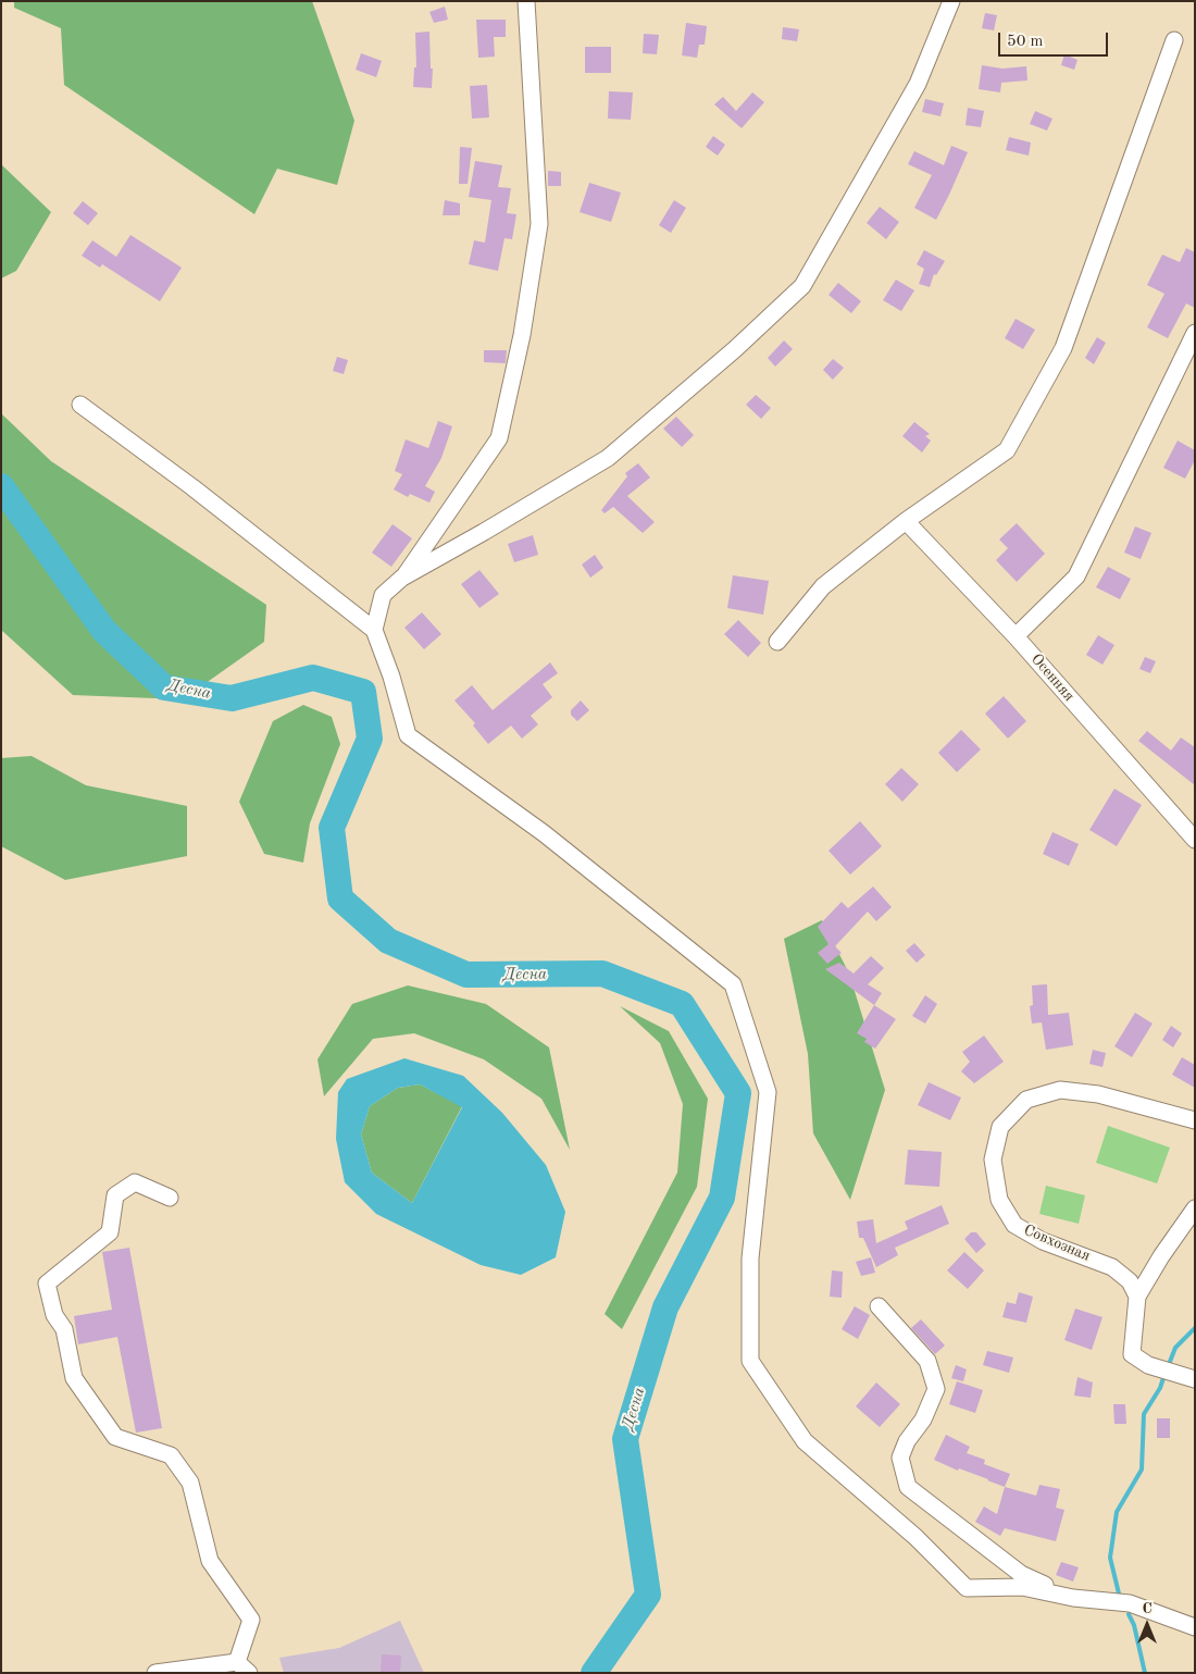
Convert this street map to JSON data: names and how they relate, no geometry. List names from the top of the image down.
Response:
{
  "streets": {
    "street": ["Осенняя", "Совхозная"]
  },
  "water": ["Десна"],
  "scale_bar": "50 m",
  "north": "top"
}
